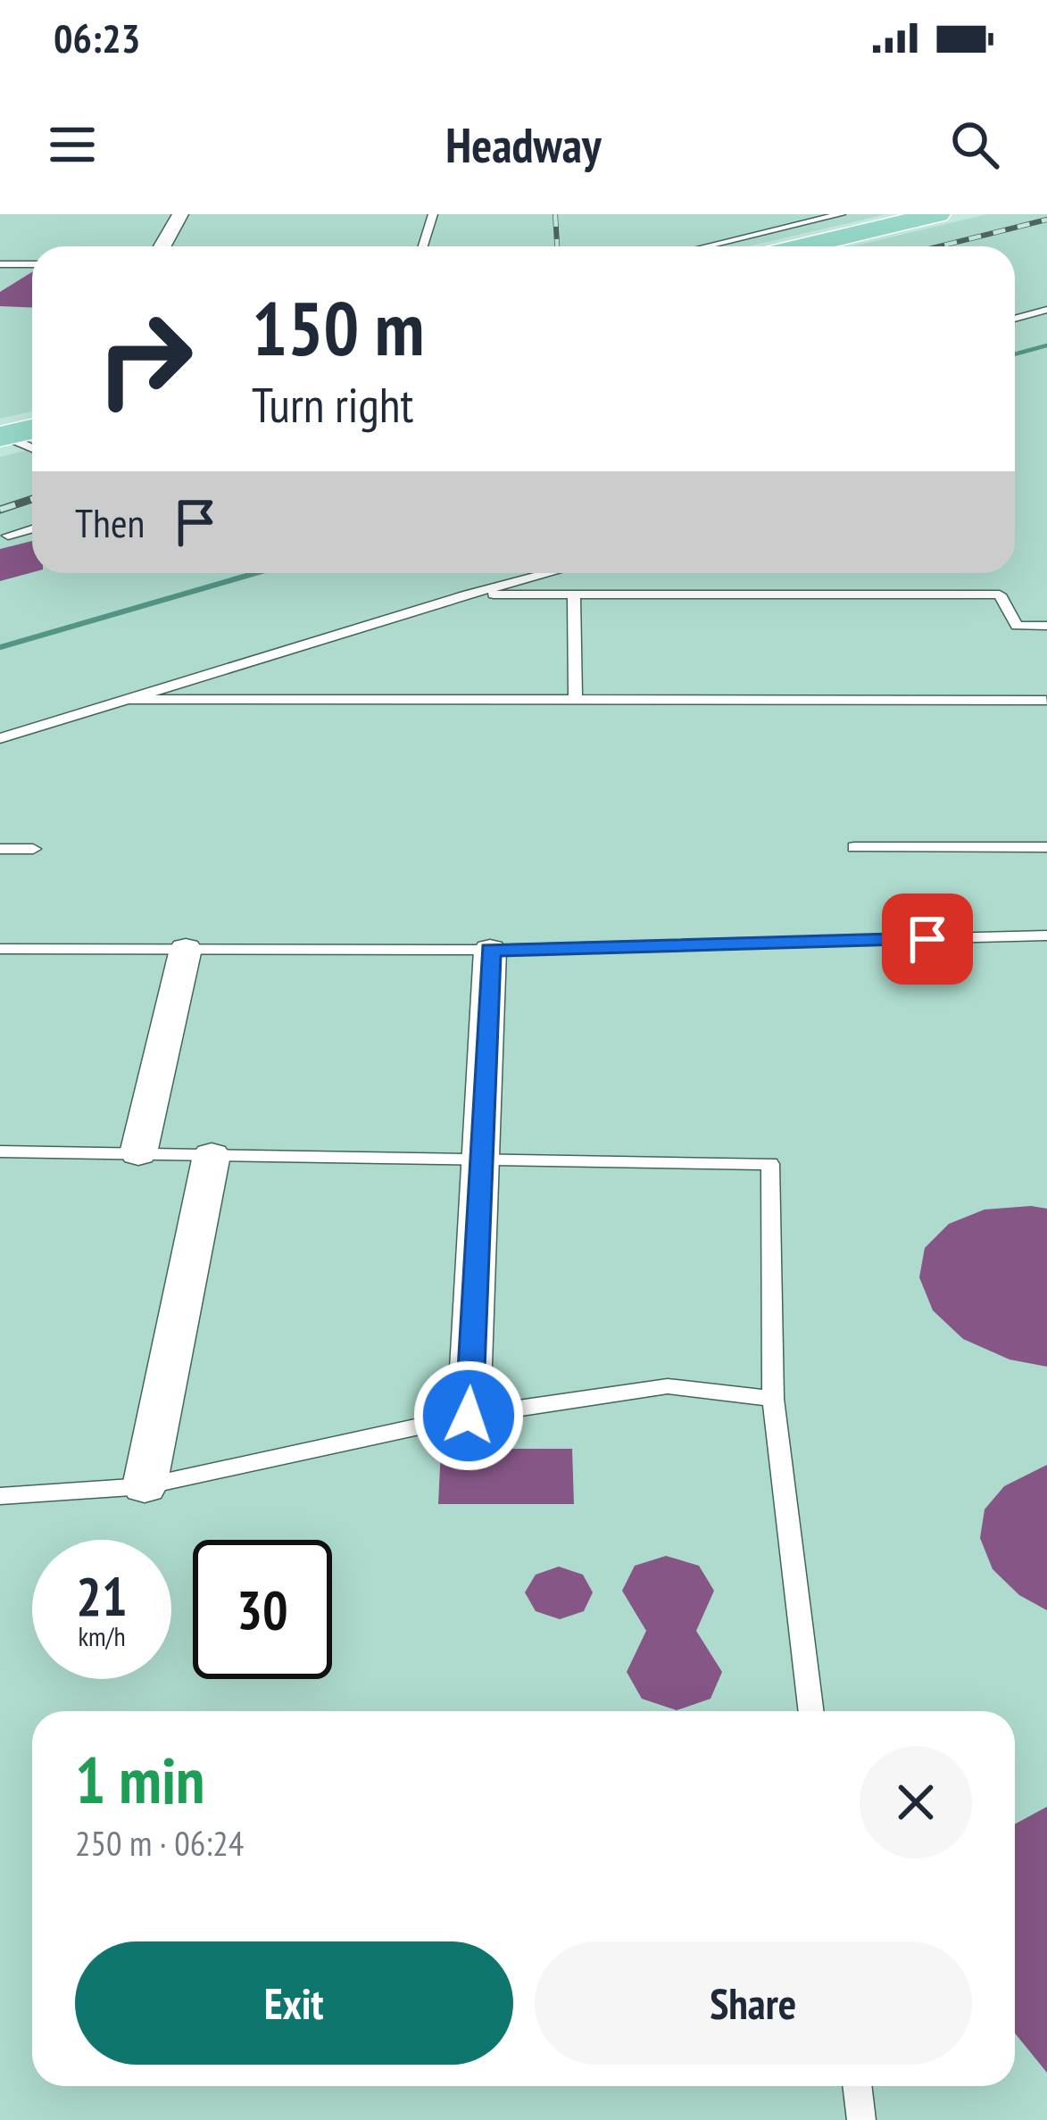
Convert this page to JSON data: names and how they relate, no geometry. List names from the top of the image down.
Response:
{
  "page": {
    "status": "06:23",
    "header": "Headway",
    "turn": ["150 m", "Turn right"],
    "then": "Then",
    "speed": "21 km/h",
    "limit": "30",
    "heading": ["1 min", "250 m · 06:24"],
    "buttons": ["Exit", "Share"]
  }
}
